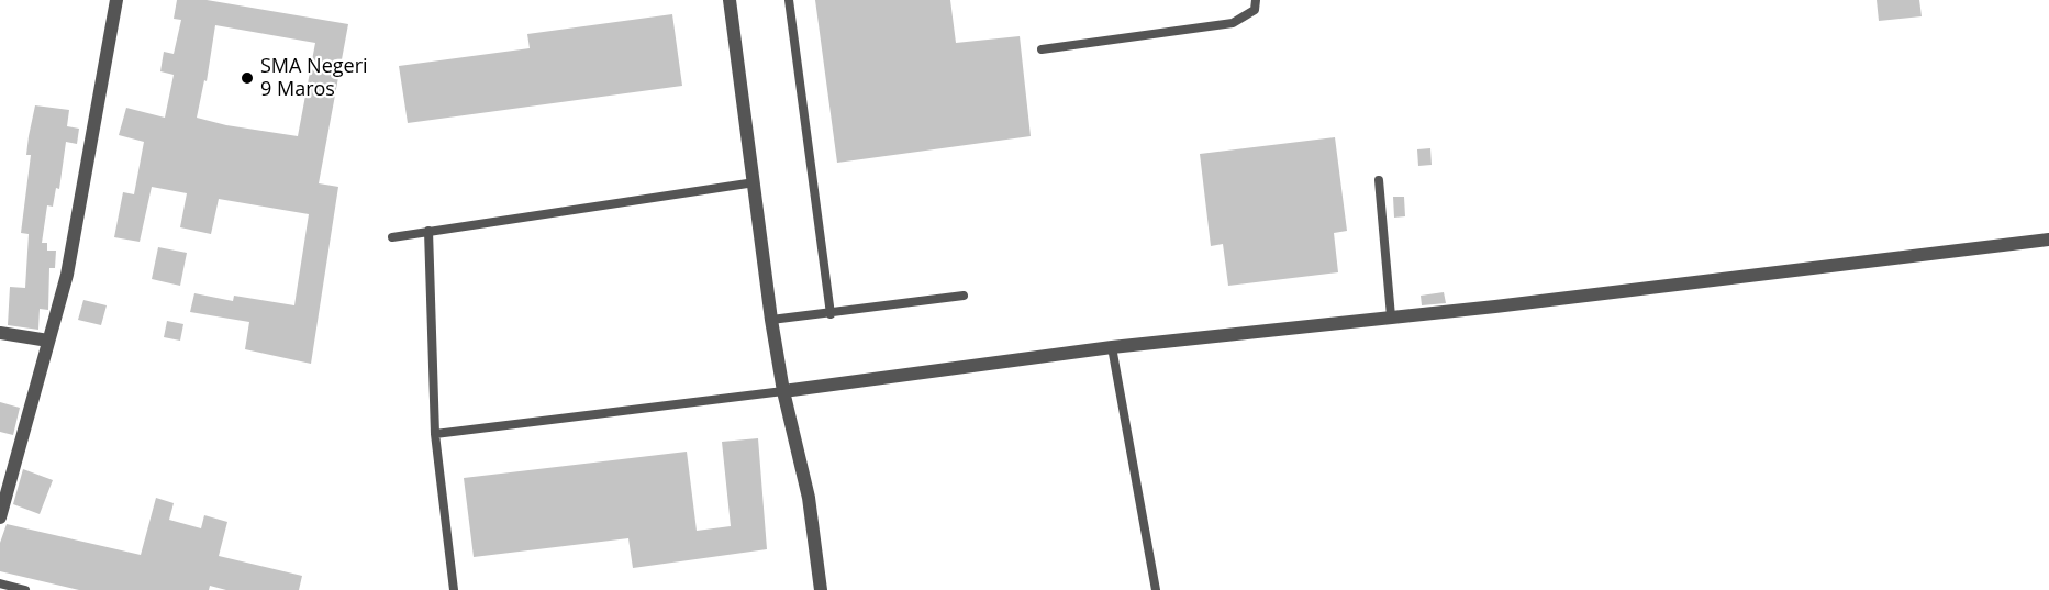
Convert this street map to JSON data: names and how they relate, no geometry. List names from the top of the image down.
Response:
{
  "places": ["SMA Negeri 9 Maros"]
}
